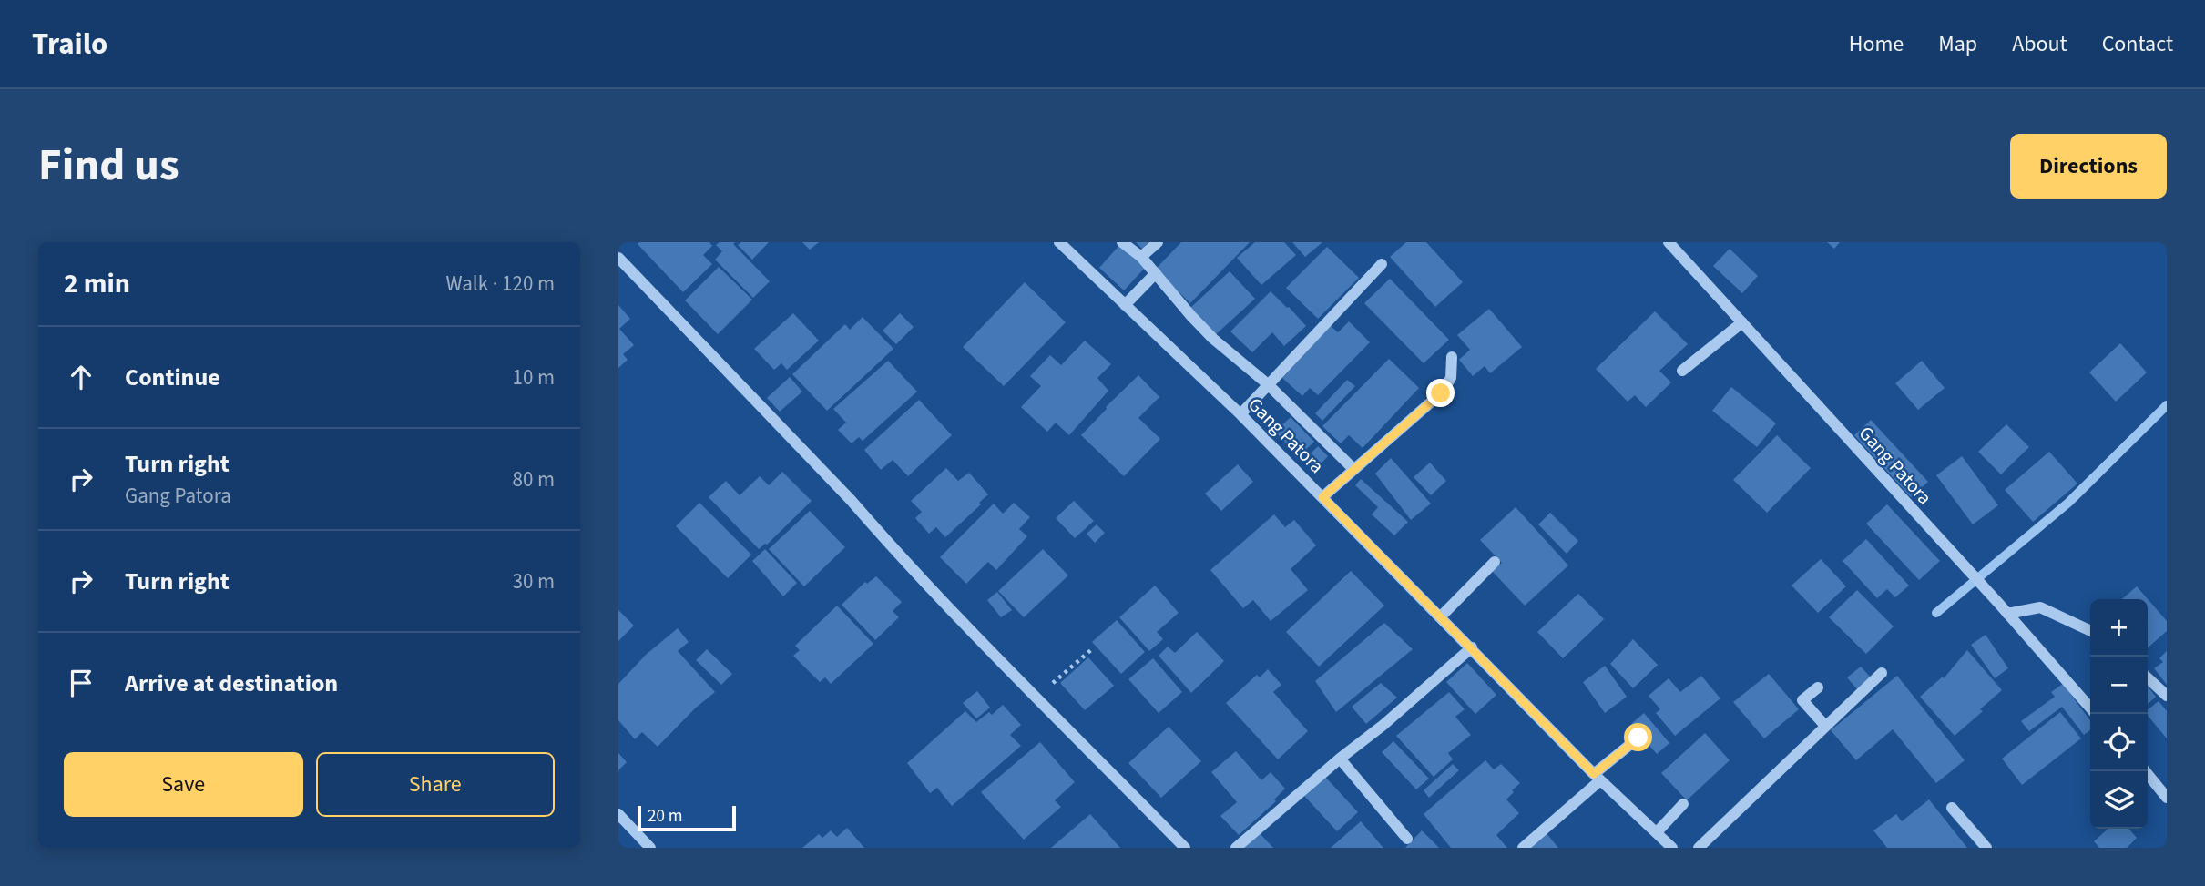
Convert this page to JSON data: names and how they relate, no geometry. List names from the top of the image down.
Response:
{
  "streets": {
    "street": ["Gang Patora"]
  },
  "scale_bar": "20 m",
  "page": {
    "header": "Trailo",
    "nav": [
      "Home",
      "Map",
      "About",
      "Contact"
    ],
    "title": "Find us",
    "buttons": [
      "Directions",
      ["Save", "Share"]
    ],
    "heading": ["2 min", "Walk · 120 m"],
    "list": [
      ["Continue", "10 m"],
      ["Turn right", "Gang Patora", "80 m"],
      ["Turn right", "30 m"],
      "Arrive at destination"
    ],
    "map_buttons": ["+", "−"],
    "scale": "20 m"
  }
}
